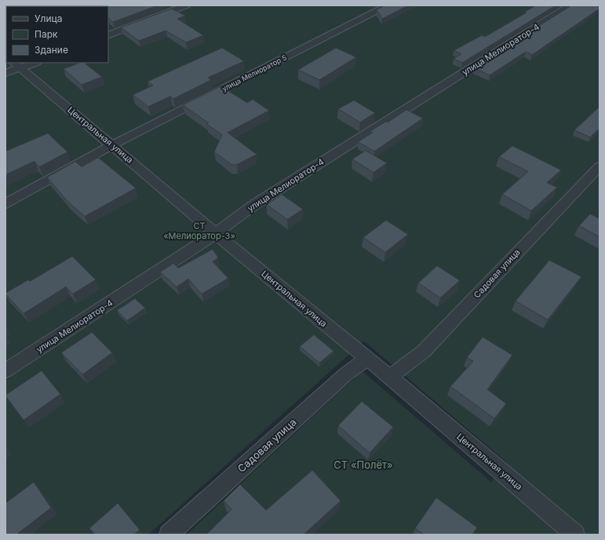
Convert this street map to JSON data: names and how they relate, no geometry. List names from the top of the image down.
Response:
{
  "streets": {
    "street": [
      "улица Мелиоратор-4",
      "улица Мелиоратор 5",
      "Центральная улица",
      "Садовая улица"
    ]
  },
  "crossings": [
    ["улица Мелиоратор-4", "Центральная улица"],
    ["улица Мелиоратор 5", "Центральная улица"],
    ["Центральная улица", "Садовая улица"]
  ],
  "parks": ["СТ «Мелиоратор-3»", "СТ «Полёт»"],
  "legend": ["Улица", "Парк", "Здание"]
}
